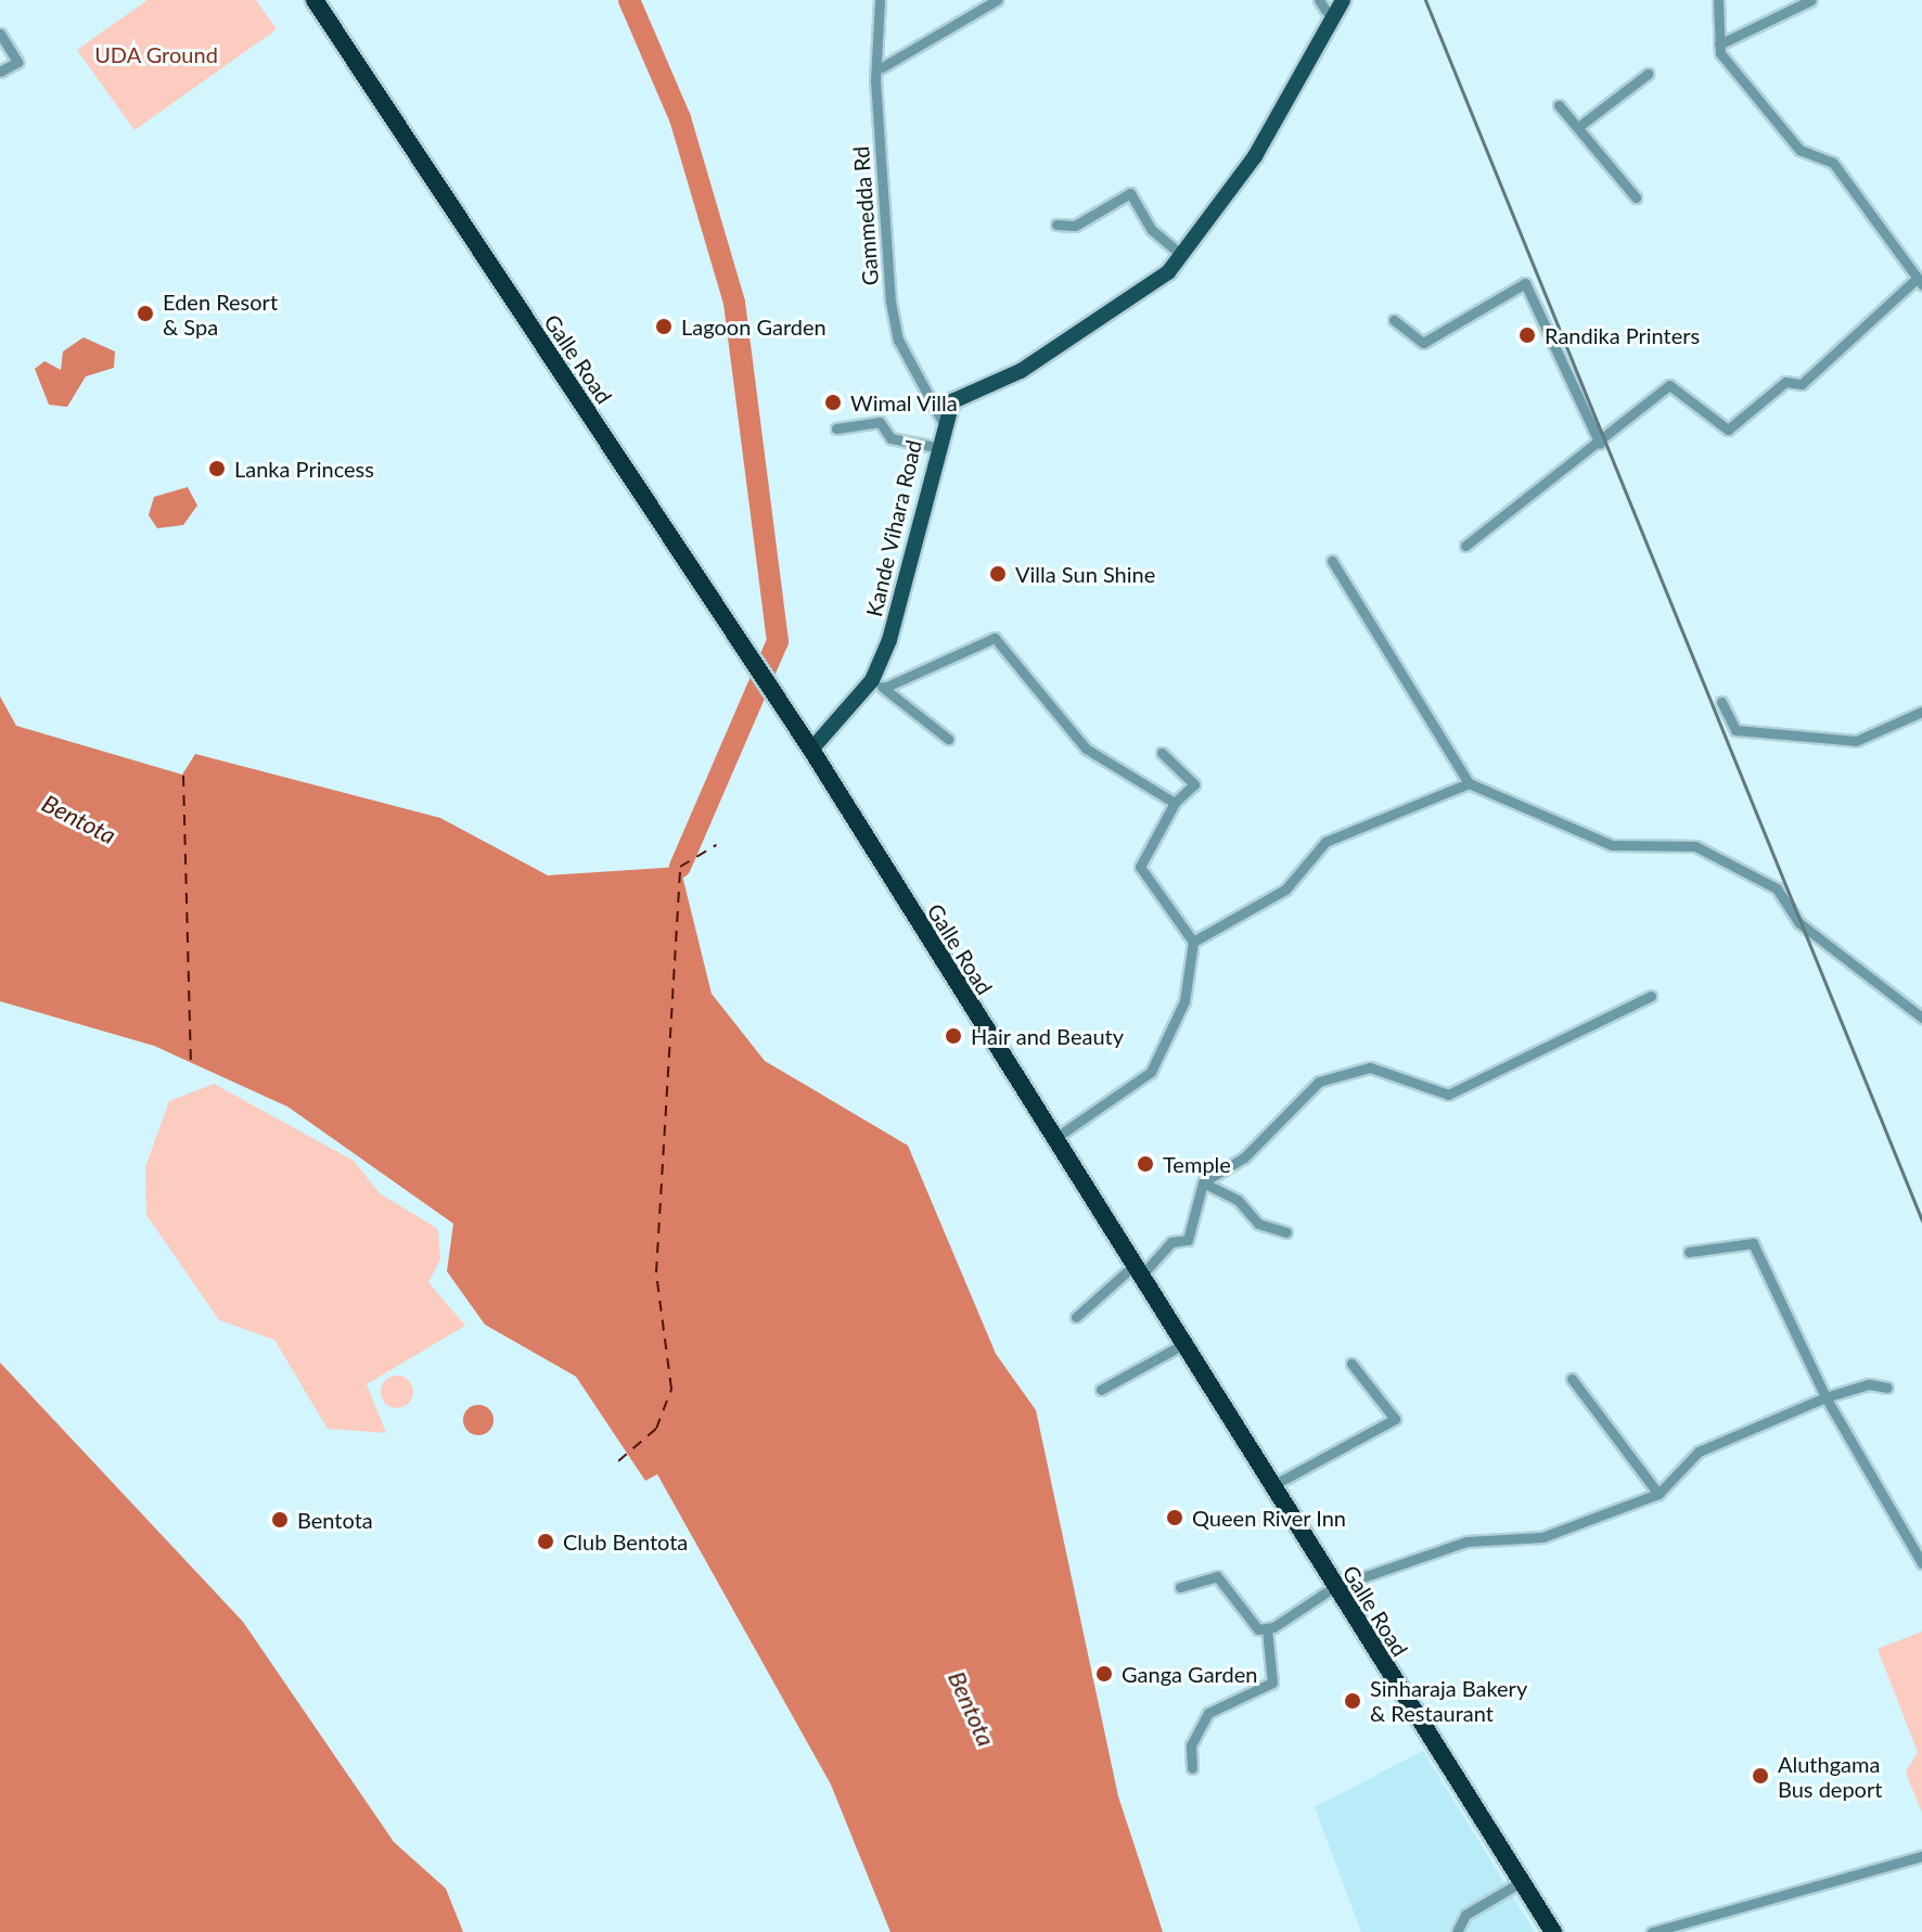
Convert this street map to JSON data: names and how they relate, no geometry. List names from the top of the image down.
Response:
{
  "streets": {
    "highway": ["Galle Road"],
    "main road": ["Kande Vihara Road"],
    "street": ["Gammedda Rd"]
  },
  "crossings": [
    ["Gammedda Rd", "Kande Vihara Road"],
    ["Galle Road", "Kande Vihara Road"]
  ],
  "water": ["Bentota"],
  "parks": ["UDA Ground"],
  "places": [
    "Eden Resort & Spa",
    "Lagoon Garden",
    "Randika Printers",
    "Wimal Villa",
    "Lanka Princess",
    "Villa Sun Shine",
    "Hair and Beauty",
    "Temple",
    "Queen River Inn",
    "Bentota",
    "Club Bentota",
    "Ganga Garden",
    "Sinharaja Bakery & Restaurant",
    "Aluthgama Bus deport"
  ]
}
